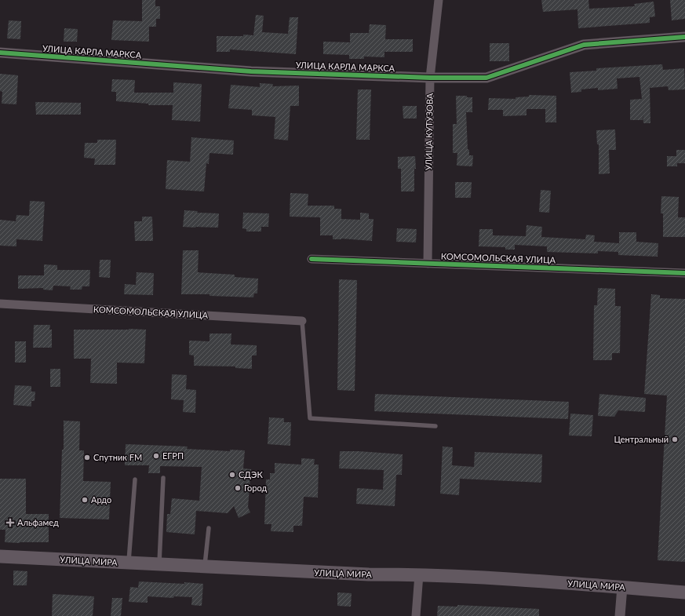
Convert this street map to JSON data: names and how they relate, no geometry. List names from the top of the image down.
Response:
{
  "streets": {
    "main road": ["УЛИЦА МИРА"],
    "street": ["УЛИЦА КАРЛА МАРКСА", "УЛИЦА КУТУЗОВА", "КОМСОМОЛЬСКАЯ УЛИЦА"]
  },
  "crossings": [
    ["УЛИЦА КАРЛА МАРКСА", "УЛИЦА КУТУЗОВА"],
    ["УЛИЦА КУТУЗОВА", "КОМСОМОЛЬСКАЯ УЛИЦА"]
  ],
  "places": {
    "other": [
      "Центральный",
      "ЕГРП",
      "Спутник FM",
      "СДЭК",
      "Город",
      "Ардо"
    ],
    "health": ["Альфамед"]
  }
}
